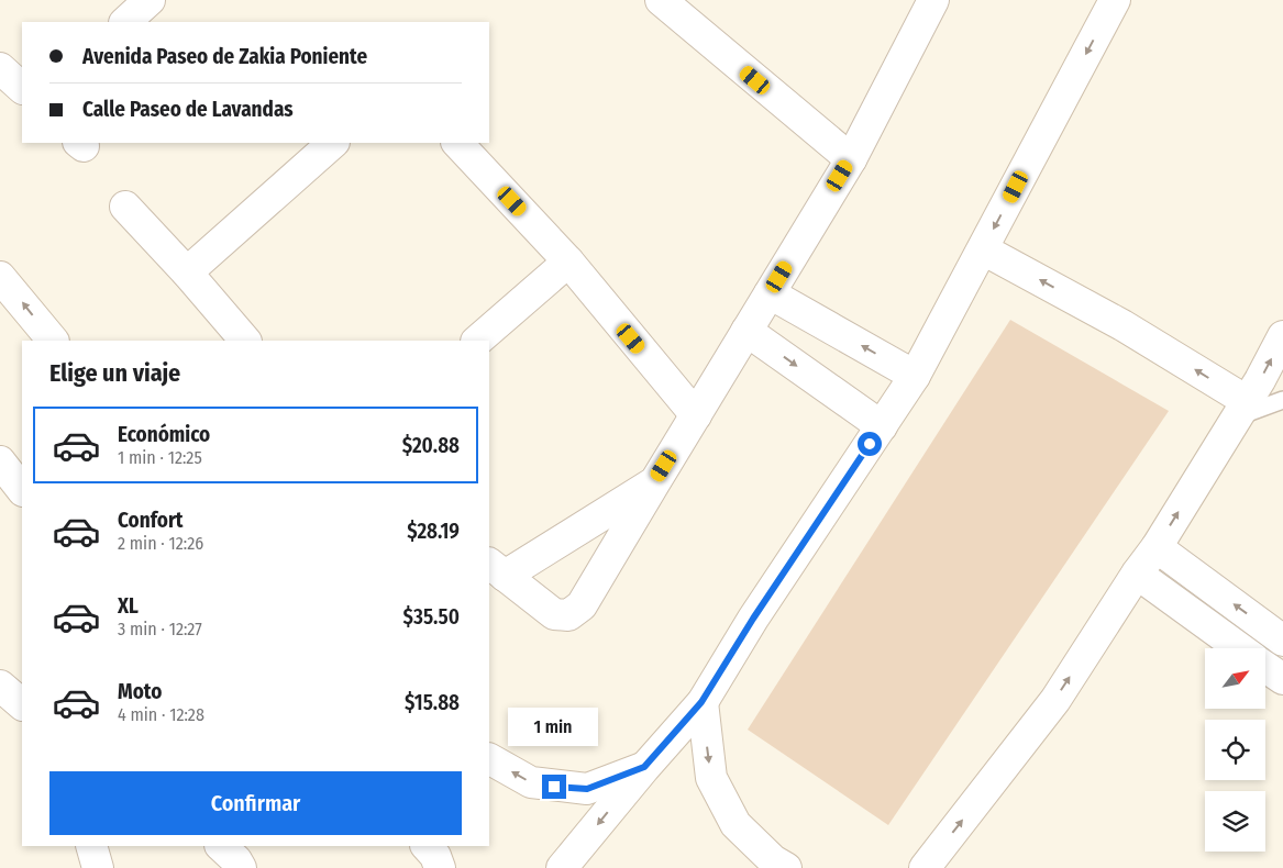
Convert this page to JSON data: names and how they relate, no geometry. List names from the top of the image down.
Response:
{
  "north": "top right",
  "page": {
    "banner": ["Avenida Paseo de Zakia Poniente", "Calle Paseo de Lavandas"],
    "heading": "Elige un viaje",
    "list": [
      {
        "name": "Económico",
        "note": "1 min · 12:25",
        "value": "$20.88"
      },
      {
        "name": "Confort",
        "note": "2 min · 12:26",
        "value": "$28.19"
      },
      {
        "name": "XL",
        "note": "3 min · 12:27",
        "value": "$35.50"
      },
      {
        "name": "Moto",
        "note": "4 min · 12:28",
        "value": "$15.88"
      }
    ],
    "bubble": "1 min",
    "buttons": "Confirmar"
  }
}
